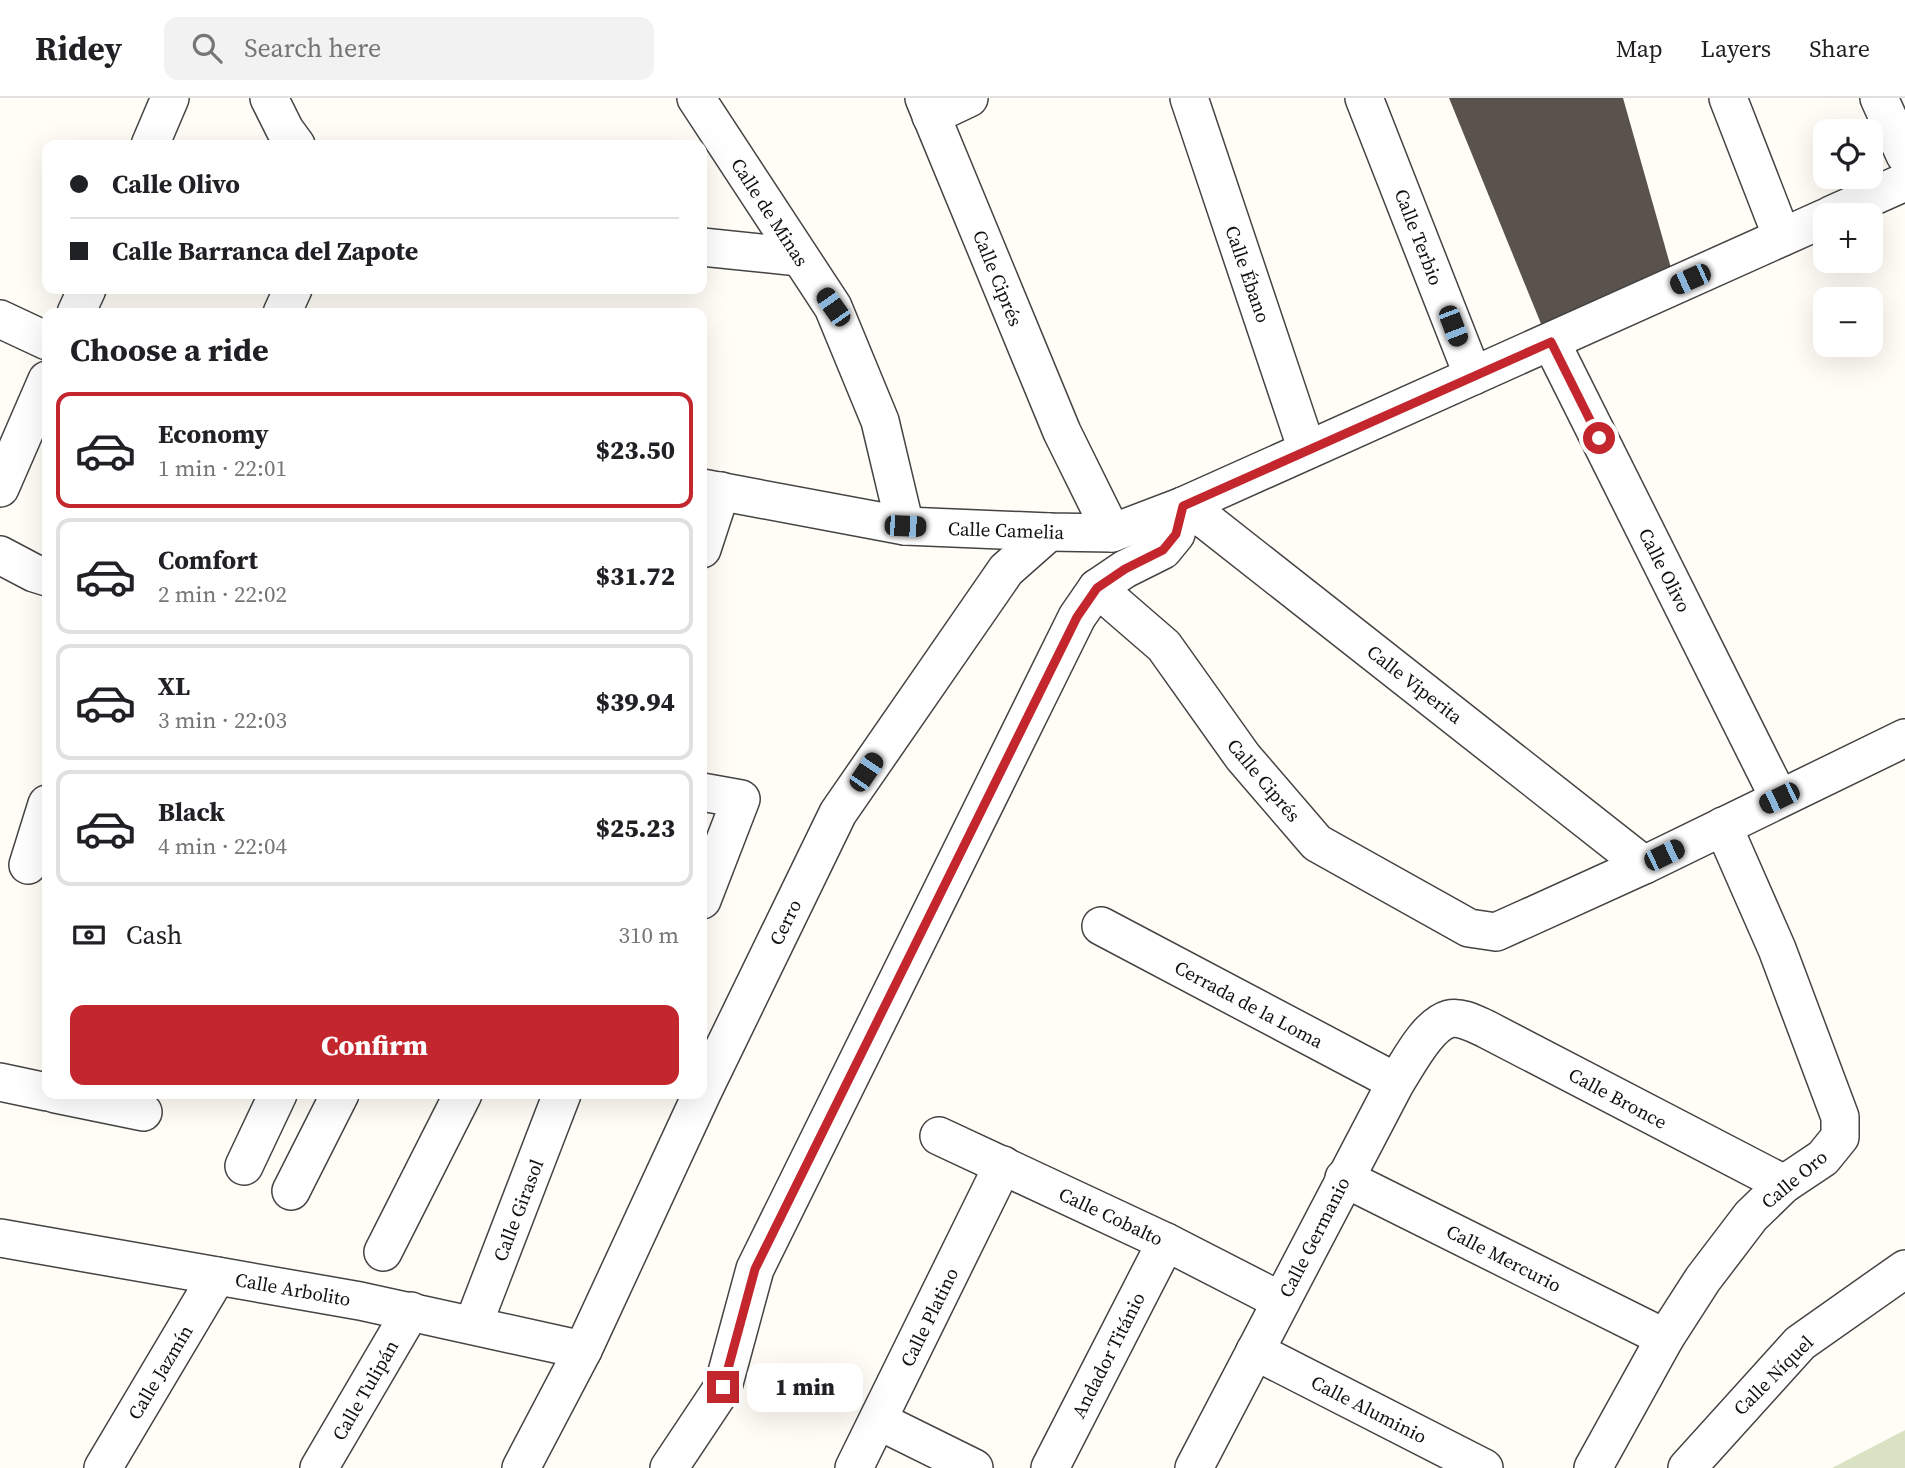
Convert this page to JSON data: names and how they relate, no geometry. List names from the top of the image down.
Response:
{
  "streets": {
    "street": [
      "Calle de Minas",
      "Calle Terbio",
      "Calle Ébano",
      "Calle Ciprés",
      "Calle Camelia",
      "Calle Olivo",
      "Calle Viperita",
      "Cerro",
      "Cerrada de la Loma",
      "Calle Bronce",
      "Calle Oro",
      "Calle Girasol",
      "Calle Cobalto",
      "Calle Germanio",
      "Calle Mercurio",
      "Calle Arbolito",
      "Calle Platino",
      "Andador Titánio",
      "Calle Jazmín",
      "Calle Níquel",
      "Calle Tulipán",
      "Calle Aluminio"
    ]
  },
  "crossings": [
    ["Calle de Minas", "Calle Camelia"],
    ["Calle Terbio", "Calle Camelia"],
    ["Calle Ébano", "Calle Camelia"],
    ["Calle Ciprés", "Calle Camelia"],
    ["Calle Ciprés", "Calle Viperita"],
    ["Calle Camelia", "Calle Olivo"],
    ["Calle Camelia", "Calle Viperita"],
    ["Calle Camelia", "Cerro"],
    ["Cerro", "Calle Arbolito"],
    ["Cerrada de la Loma", "Calle Germanio"],
    ["Calle Bronce", "Calle Oro"],
    ["Calle Bronce", "Calle Germanio"],
    ["Calle Oro", "Calle Mercurio"],
    ["Calle Girasol", "Calle Arbolito"],
    ["Calle Cobalto", "Calle Germanio"],
    ["Calle Cobalto", "Calle Platino"],
    ["Calle Cobalto", "Andador Titánio"],
    ["Calle Germanio", "Calle Mercurio"],
    ["Calle Germanio", "Calle Aluminio"],
    ["Calle Arbolito", "Calle Jazmín"],
    ["Calle Arbolito", "Calle Tulipán"]
  ],
  "page": {
    "header": "Ridey",
    "search": "Search here",
    "nav": ["Map", "Layers", "Share"],
    "map_buttons": ["+", "−"],
    "banner": ["Calle Olivo", "Calle Barranca del Zapote"],
    "heading": "Choose a ride",
    "list": [
      {
        "name": "Economy",
        "note": "1 min · 22:01",
        "value": "$23.50"
      },
      {
        "name": "Comfort",
        "note": "2 min · 22:02",
        "value": "$31.72"
      },
      {
        "name": "XL",
        "note": "3 min · 22:03",
        "value": "$39.94"
      },
      {
        "name": "Black",
        "note": "4 min · 22:04",
        "value": "$25.23"
      }
    ],
    "pay": ["Cash", "310 m"],
    "buttons": "Confirm",
    "bubble": "1 min"
  }
}
